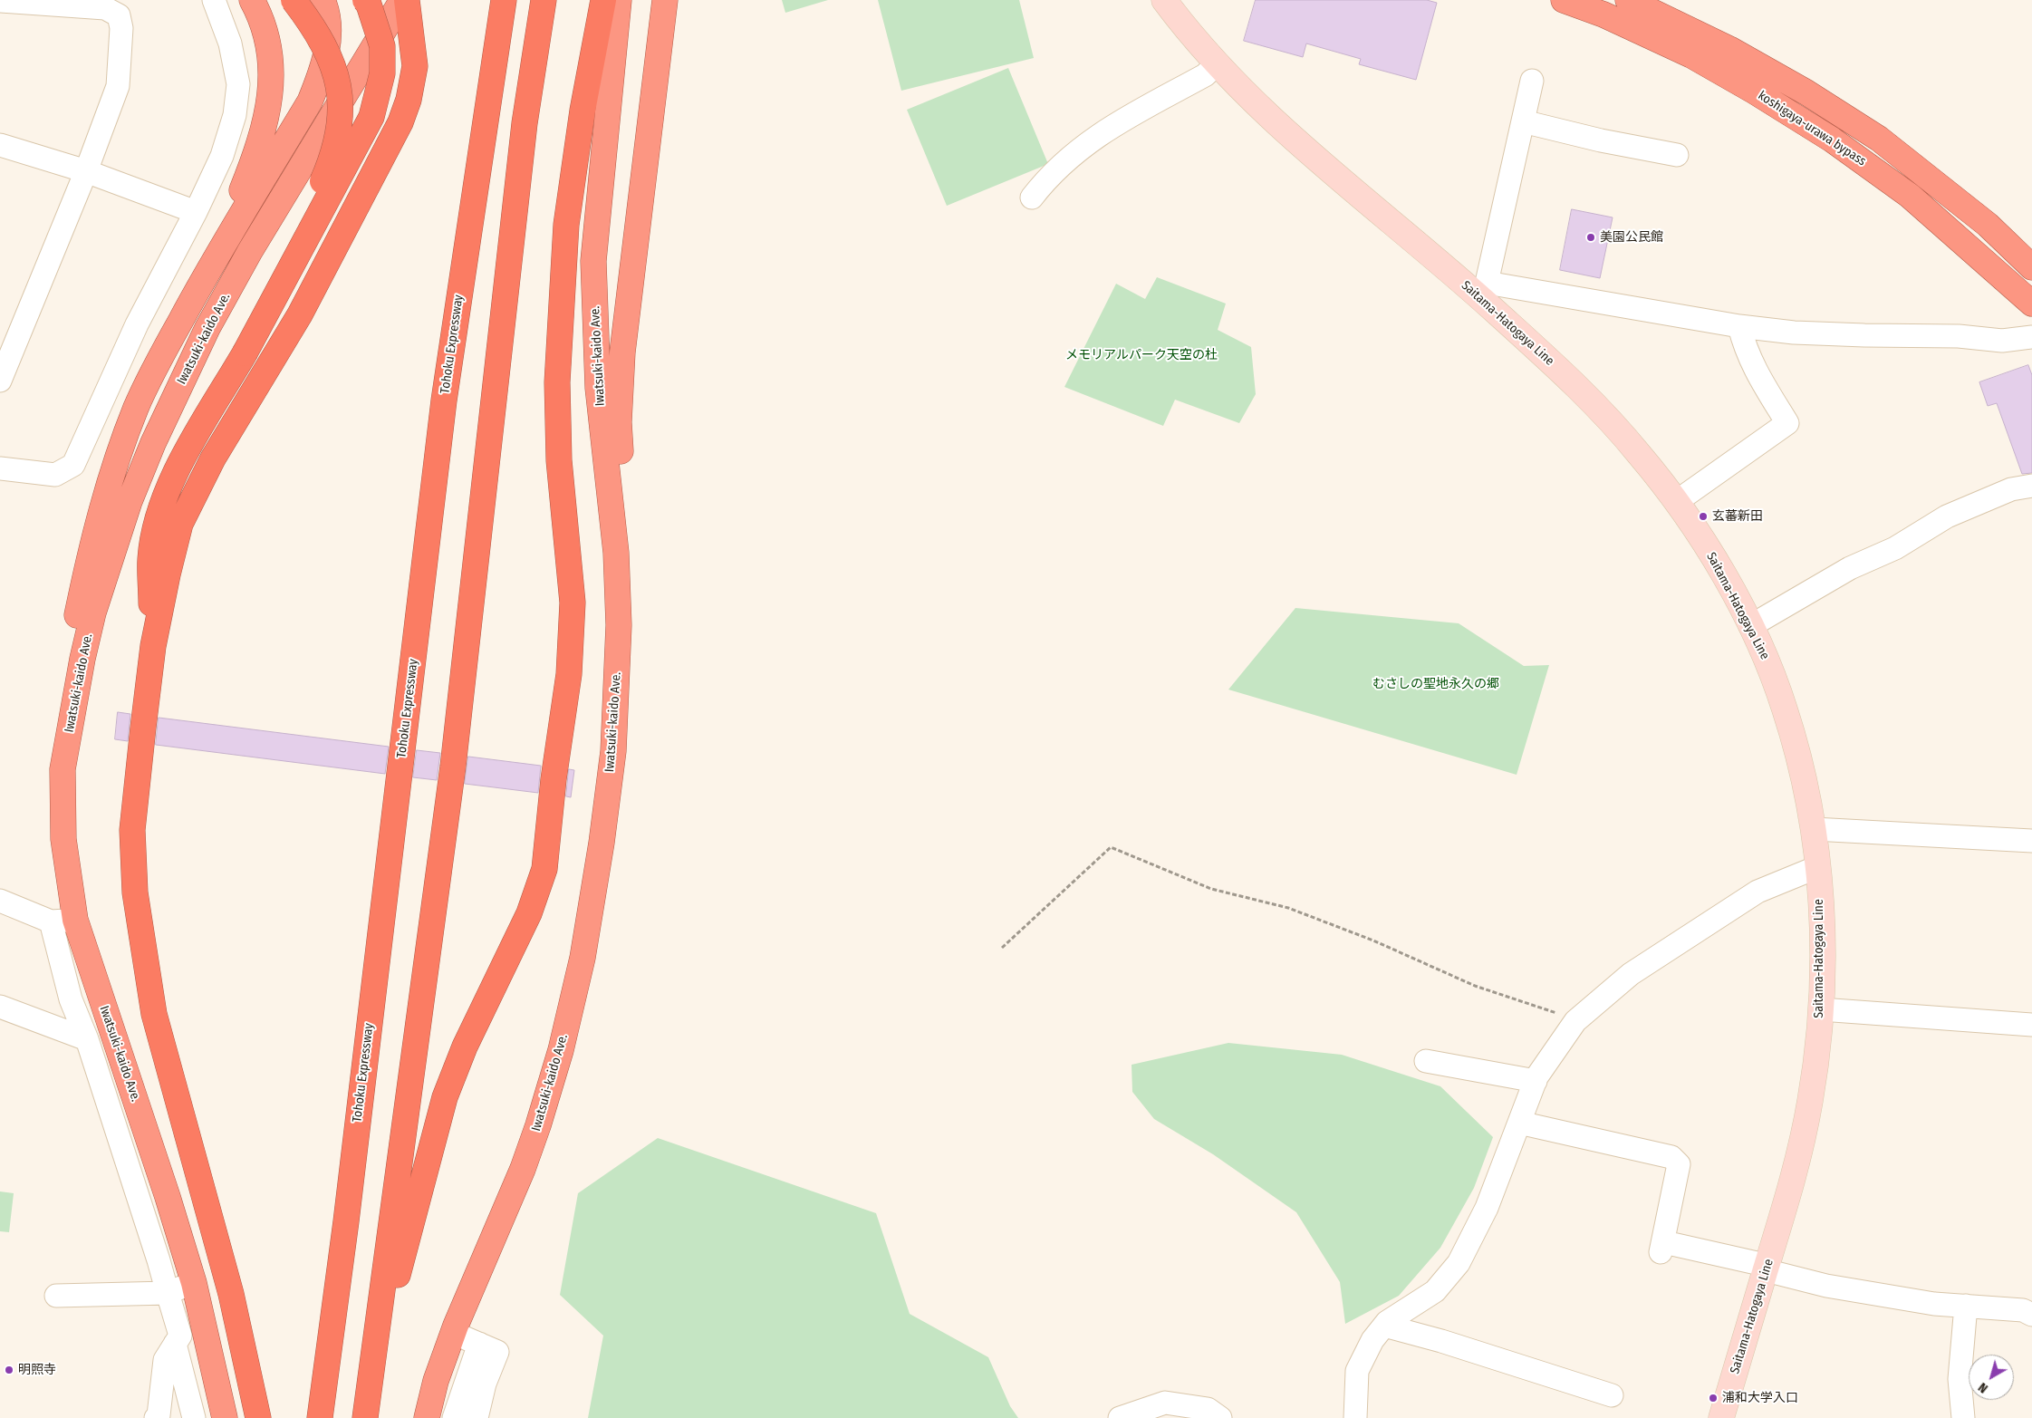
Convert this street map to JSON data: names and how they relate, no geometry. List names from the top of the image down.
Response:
{
  "streets": {
    "highway": ["koshigaya-urawa bypass", "Iwatsuki-kaido Ave.", "Tohoku Expressway"],
    "main road": ["Saitama-Hatogaya Line"]
  },
  "parks": ["メモリアルパーク天空の杜", "むさしの聖地永久の郷"],
  "places": [
    "美園公民館",
    "玄蕃新田",
    "明照寺",
    "浦和大学入口"
  ],
  "north": "bottom left"
}
